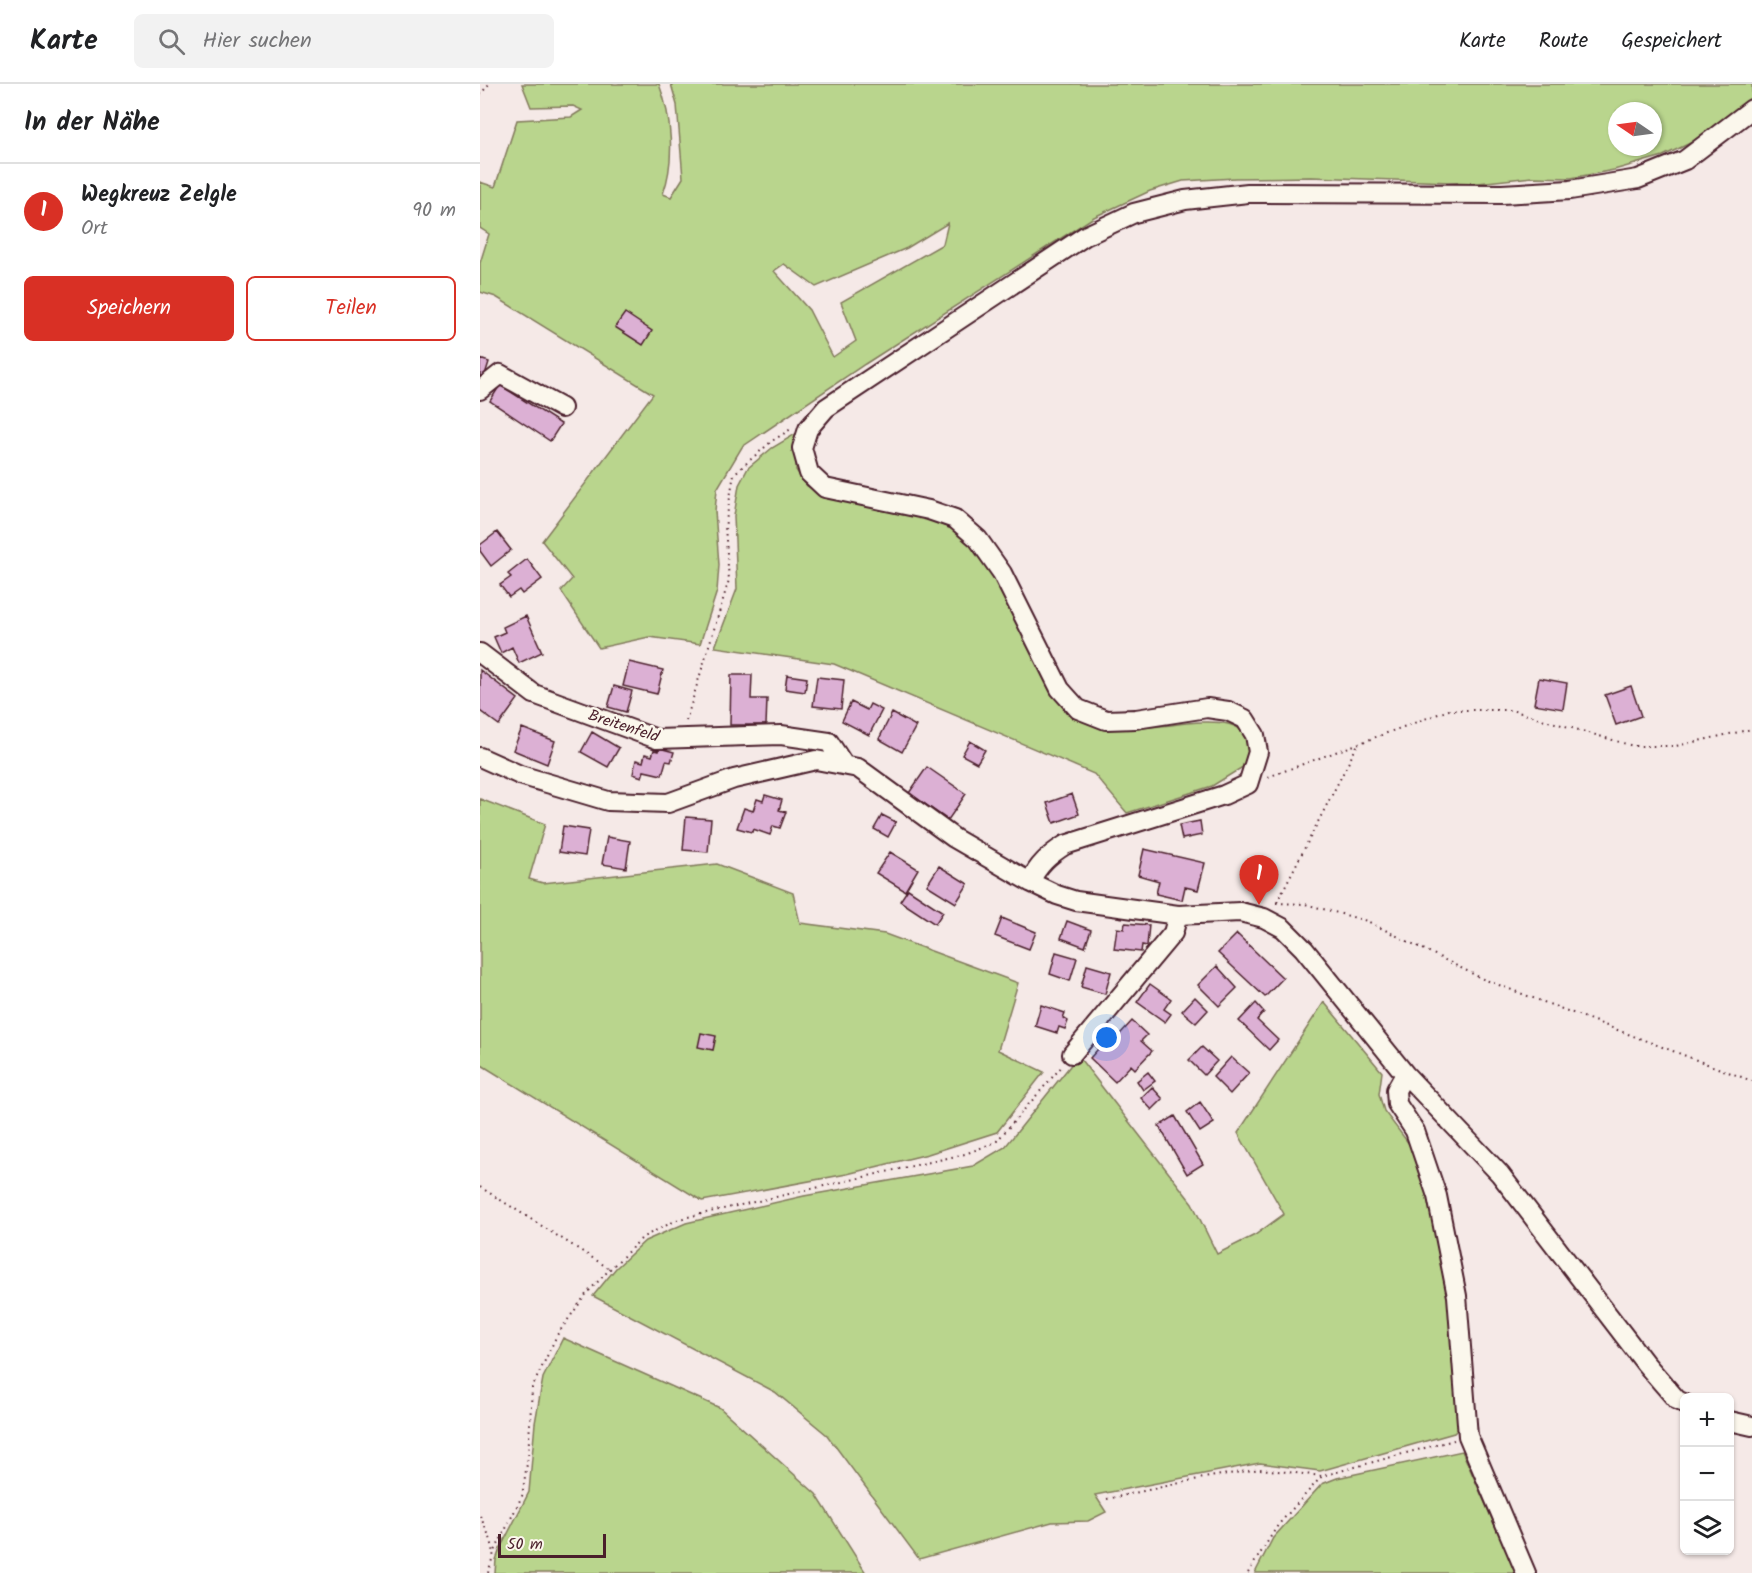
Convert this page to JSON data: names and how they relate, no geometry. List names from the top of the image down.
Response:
{
  "streets": {
    "street": ["Breitenfeld"]
  },
  "scale_bar": "50 m",
  "north": "left",
  "page": {
    "header": "Karte",
    "search": "Hier suchen",
    "nav": ["Karte", "Route", "Gespeichert"],
    "heading": "In der Nähe",
    "list": [
      {
        "mark": "1",
        "name": "Wegkreuz Zelgle",
        "note": "Ort",
        "value": "90 m"
      }
    ],
    "buttons": ["Speichern", "Teilen"],
    "pins": "1",
    "map_buttons": ["+", "−"],
    "scale": "50 m"
  }
}
